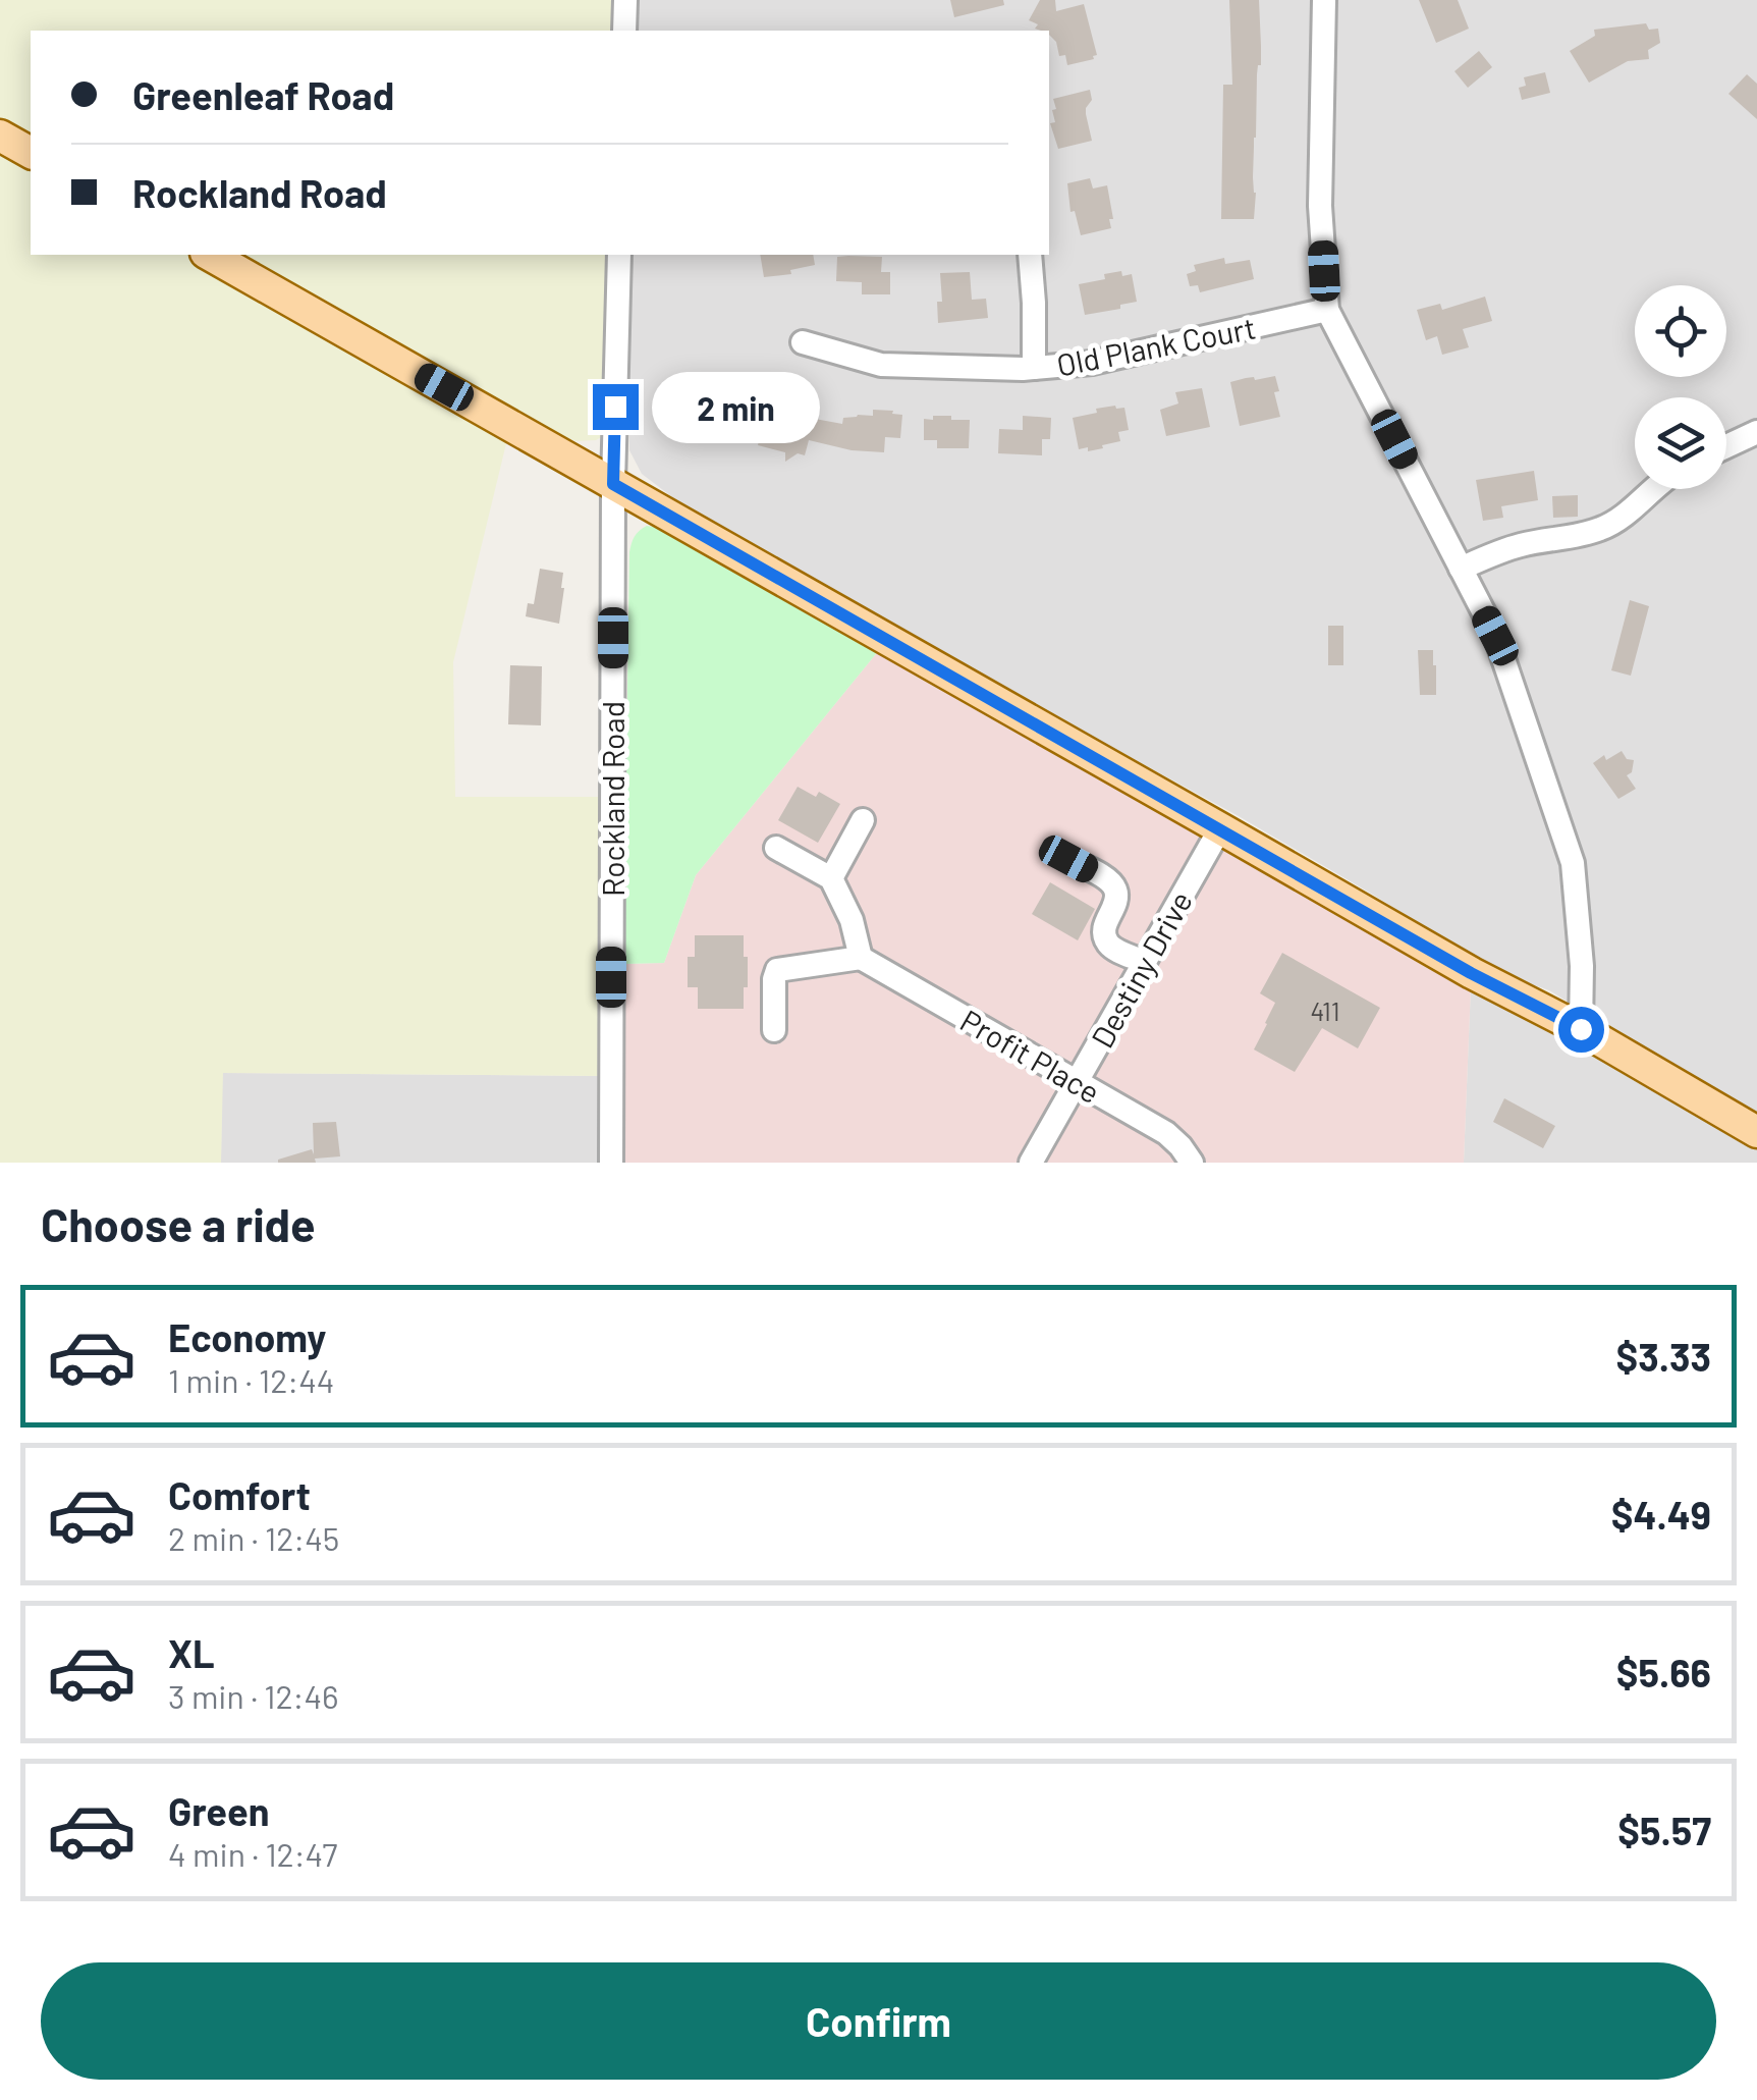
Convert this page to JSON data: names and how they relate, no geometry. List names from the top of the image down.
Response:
{
  "streets": {
    "street": [
      "Old Plank Court",
      "Rockland Road",
      "Destiny Drive",
      "Profit Place"
    ]
  },
  "crossings": [
    ["Destiny Drive", "Profit Place"]
  ],
  "house_numbers": ["411"],
  "page": {
    "banner": ["Greenleaf Road", "Rockland Road"],
    "bubble": "2 min",
    "heading": "Choose a ride",
    "list": [
      {
        "name": "Economy",
        "note": "1 min · 12:44",
        "value": "$3.33"
      },
      {
        "name": "Comfort",
        "note": "2 min · 12:45",
        "value": "$4.49"
      },
      {
        "name": "XL",
        "note": "3 min · 12:46",
        "value": "$5.66"
      },
      {
        "name": "Green",
        "note": "4 min · 12:47",
        "value": "$5.57"
      }
    ],
    "buttons": "Confirm"
  }
}
